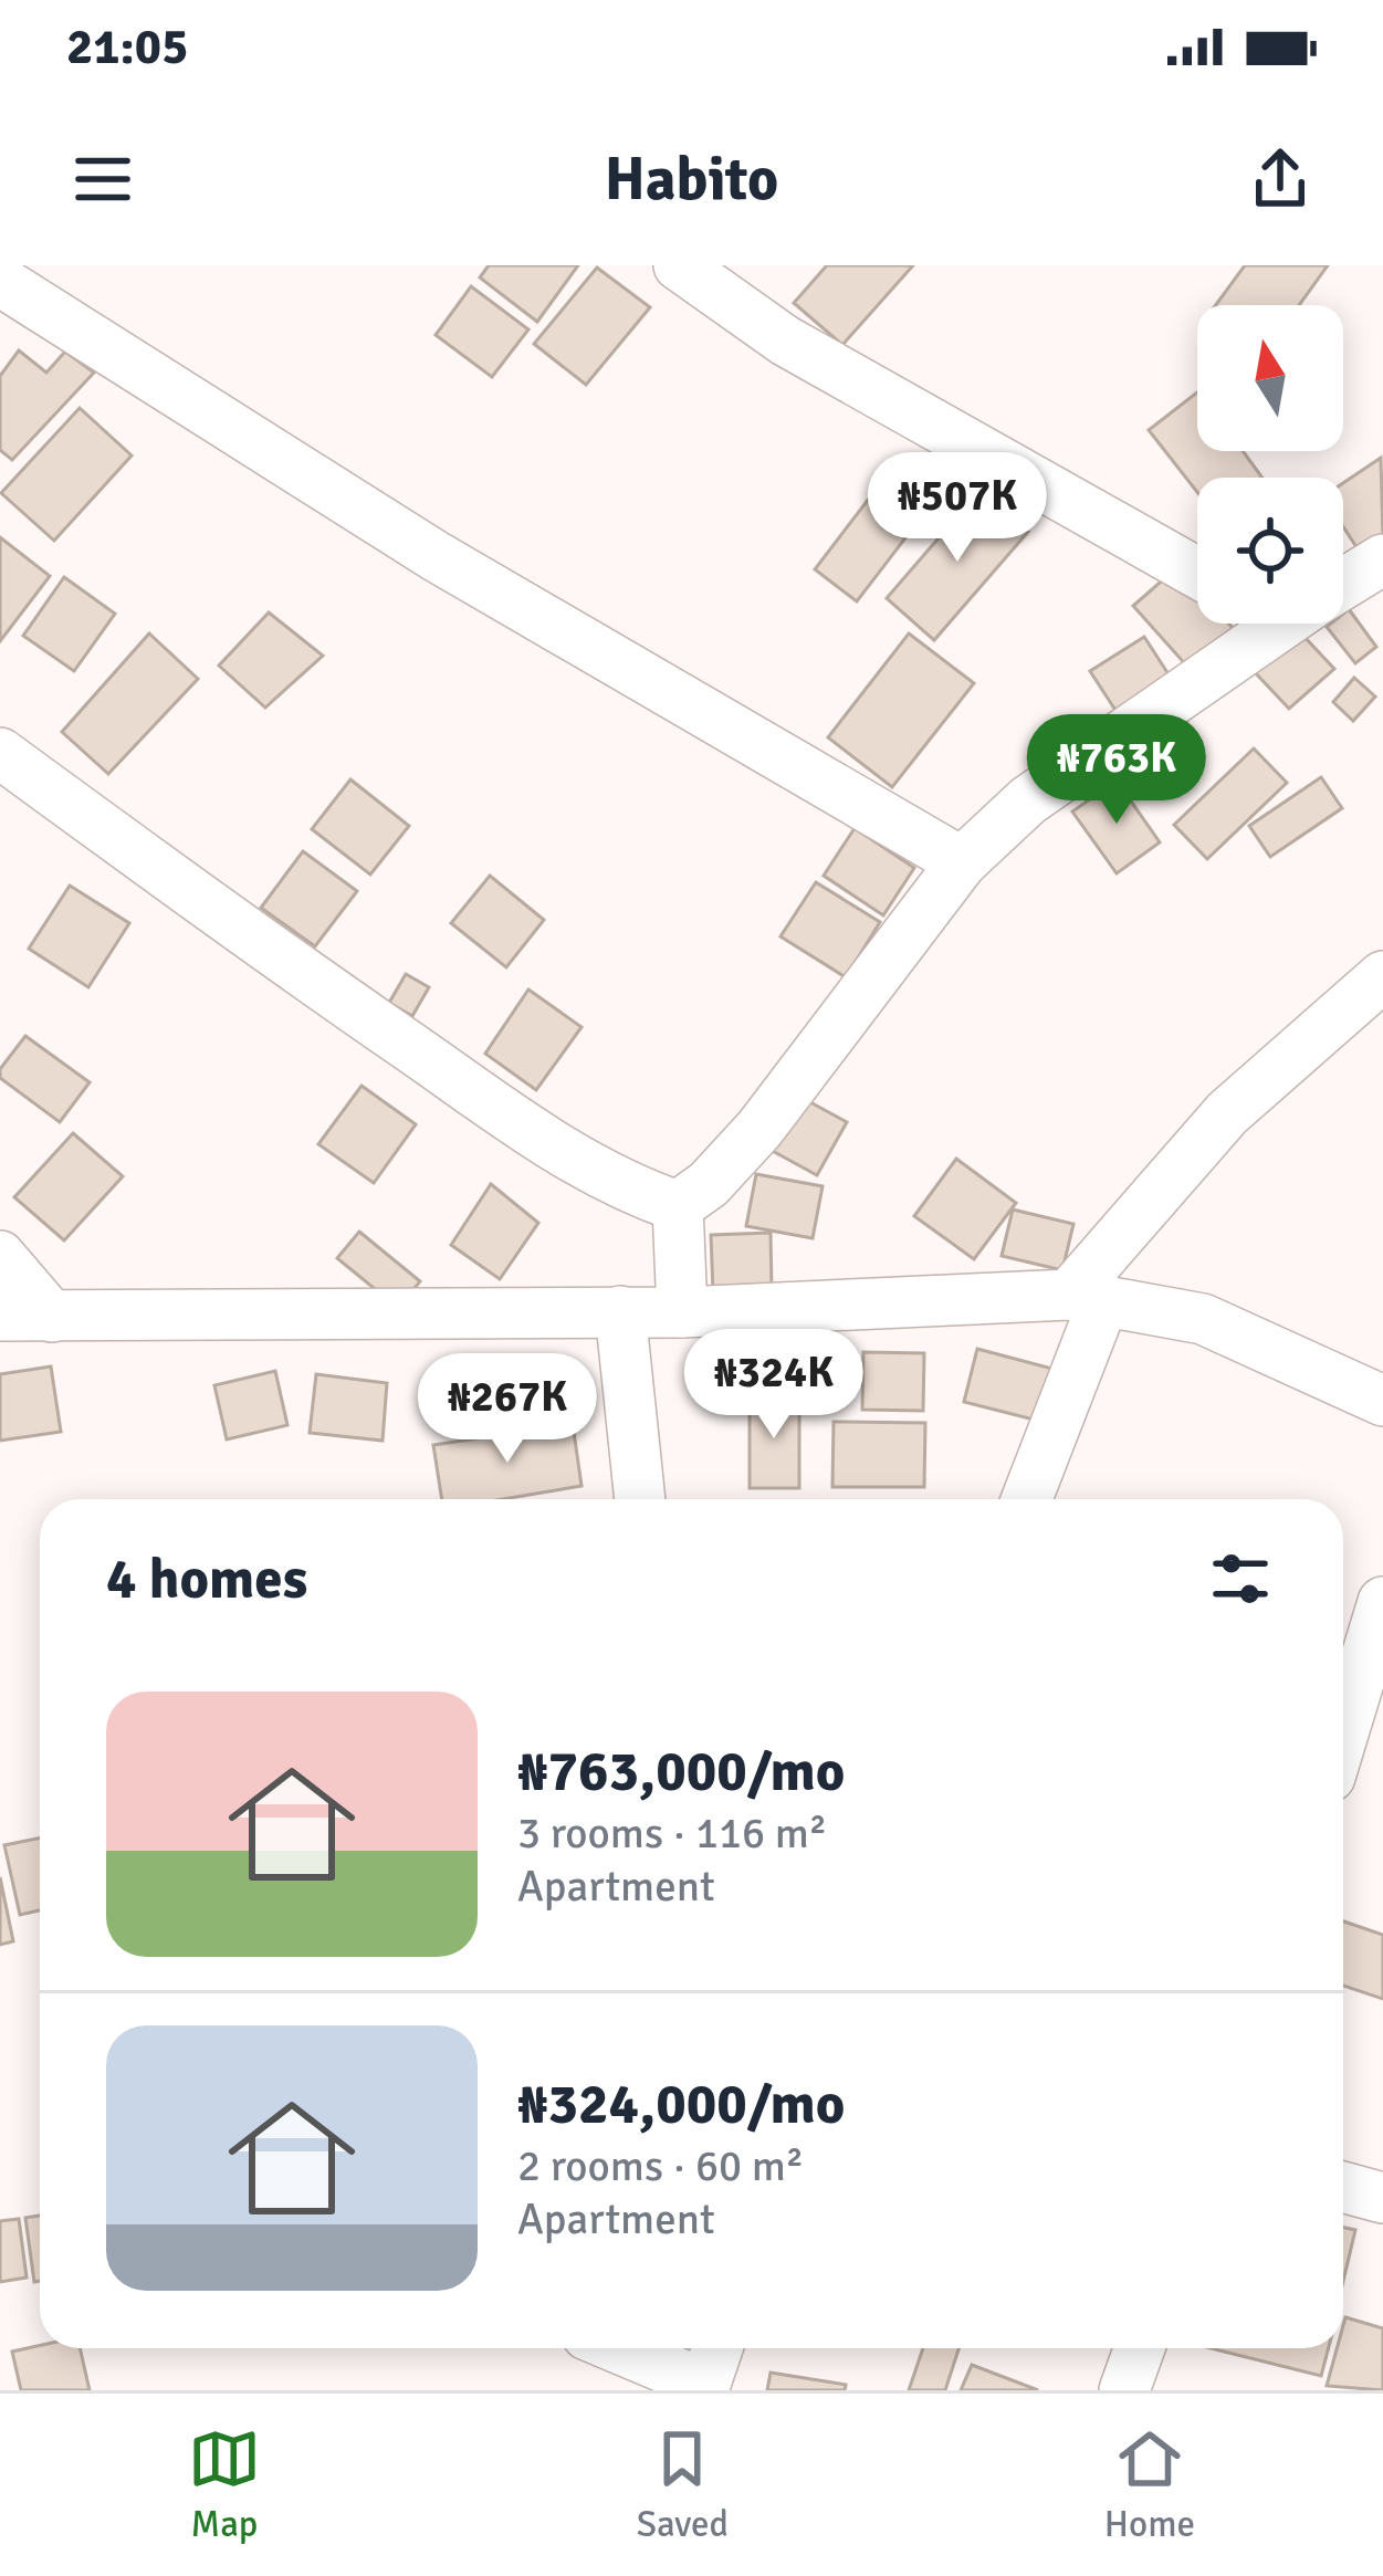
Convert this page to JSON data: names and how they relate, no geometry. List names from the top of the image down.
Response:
{
  "north": "top",
  "page": {
    "status": "21:05",
    "header": "Habito",
    "price": [
      "₦507K",
      "₦763K",
      "₦324K",
      "₦267K"
    ],
    "heading": "4 homes",
    "list": [
      {
        "name": "₦763,000/mo",
        "note": "3 rooms · 116 m² · Apartment"
      },
      {
        "name": "₦324,000/mo",
        "note": "2 rooms · 60 m² · Apartment"
      }
    ],
    "tabs": ["Map", "Saved", "Home"]
  }
}
